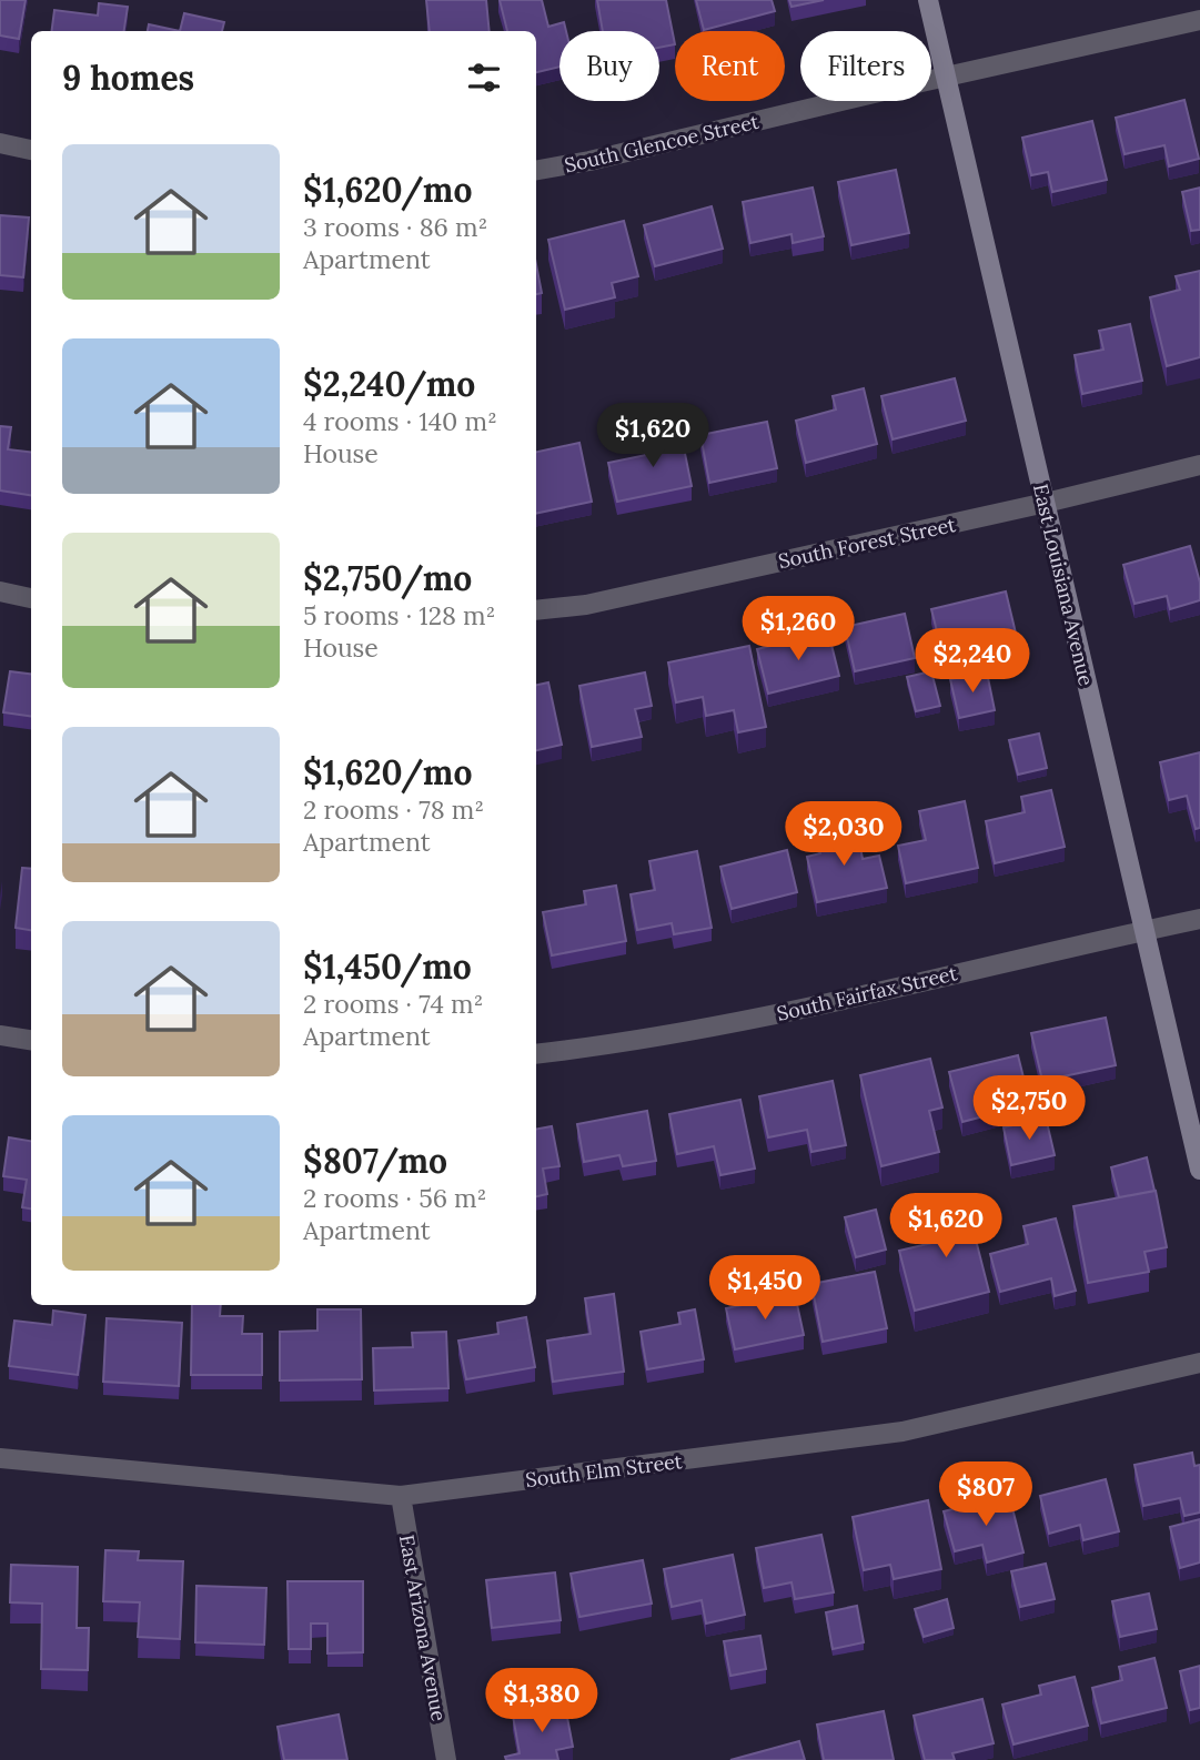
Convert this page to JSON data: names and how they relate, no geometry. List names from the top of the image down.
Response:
{
  "streets": {
    "street": [
      "South Glencoe Street",
      "South Forest Street",
      "East Louisiana Avenue",
      "South Fairfax Street",
      "South Elm Street",
      "East Arizona Avenue"
    ]
  },
  "crossings": [
    ["South Glencoe Street", "East Louisiana Avenue"],
    ["South Forest Street", "East Louisiana Avenue"],
    ["East Louisiana Avenue", "South Fairfax Street"],
    ["South Elm Street", "East Arizona Avenue"]
  ],
  "page": {
    "chip": ["Buy", "Rent", "Filters"],
    "heading": "9 homes",
    "list": [
      {
        "name": "$1,620/mo",
        "note": "3 rooms · 86 m² · Apartment"
      },
      {
        "name": "$2,240/mo",
        "note": "4 rooms · 140 m² · House"
      },
      {
        "name": "$2,750/mo",
        "note": "5 rooms · 128 m² · House"
      },
      {
        "name": "$1,620/mo",
        "note": "2 rooms · 78 m² · Apartment"
      },
      {
        "name": "$1,450/mo",
        "note": "2 rooms · 74 m² · Apartment"
      },
      {
        "name": "$807/mo",
        "note": "2 rooms · 56 m² · Apartment"
      }
    ],
    "price": [
      "$1,620",
      "$1,260",
      "$2,240",
      "$2,030",
      "$2,750",
      "$1,620",
      "$1,450",
      "$807",
      "$1,380"
    ]
  }
}
